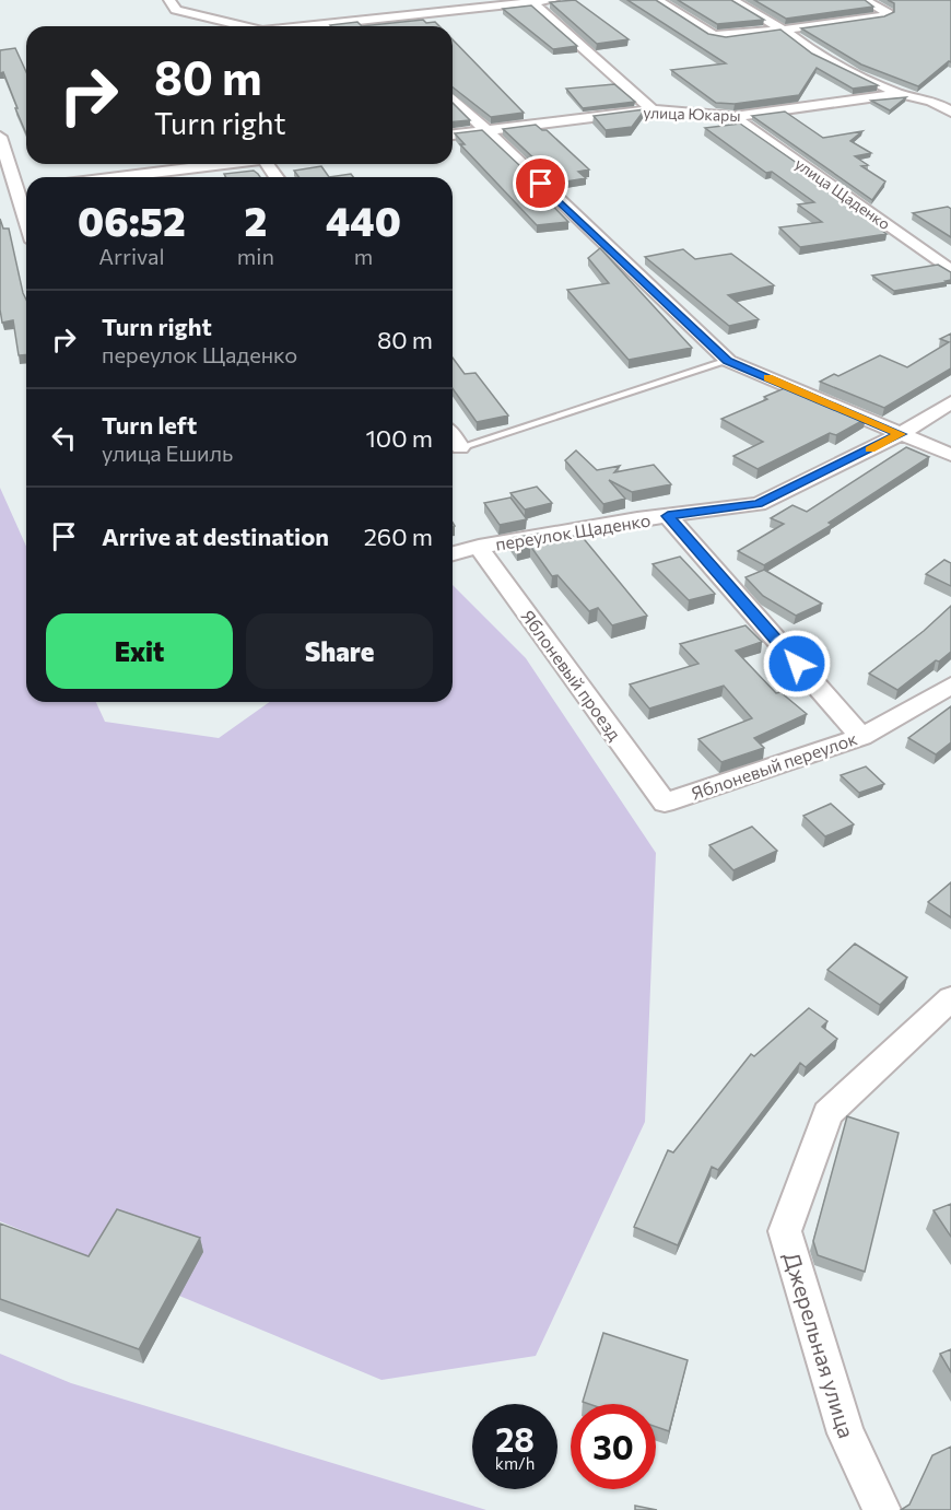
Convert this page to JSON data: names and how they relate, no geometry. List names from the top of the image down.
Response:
{
  "streets": {
    "street": [
      "улица Юкары",
      "улица Щаденко",
      "переулок Щаденко",
      "Яблоневый проезд",
      "Яблоневый переулок",
      "Джерельная улица"
    ]
  },
  "crossings": [
    ["улица Юкары", "улица Щаденко"],
    ["переулок Щаденко", "Яблоневый проезд"],
    ["Яблоневый проезд", "Яблоневый переулок"]
  ],
  "page": {
    "turn": ["80 m", "Turn right"],
    "eta": [
      "06:52",
      "Arrival",
      "2",
      "min",
      "440",
      "m"
    ],
    "list": [
      {
        "name": "Turn right",
        "note": "переулок Щаденко",
        "value": "80 m"
      },
      {
        "name": "Turn left",
        "note": "улица Ешиль",
        "value": "100 m"
      },
      {
        "name": "Arrive at destination",
        "value": "260 m"
      }
    ],
    "buttons": ["Exit", "Share"],
    "speed": "28 km/h",
    "limit": "30"
  }
}
